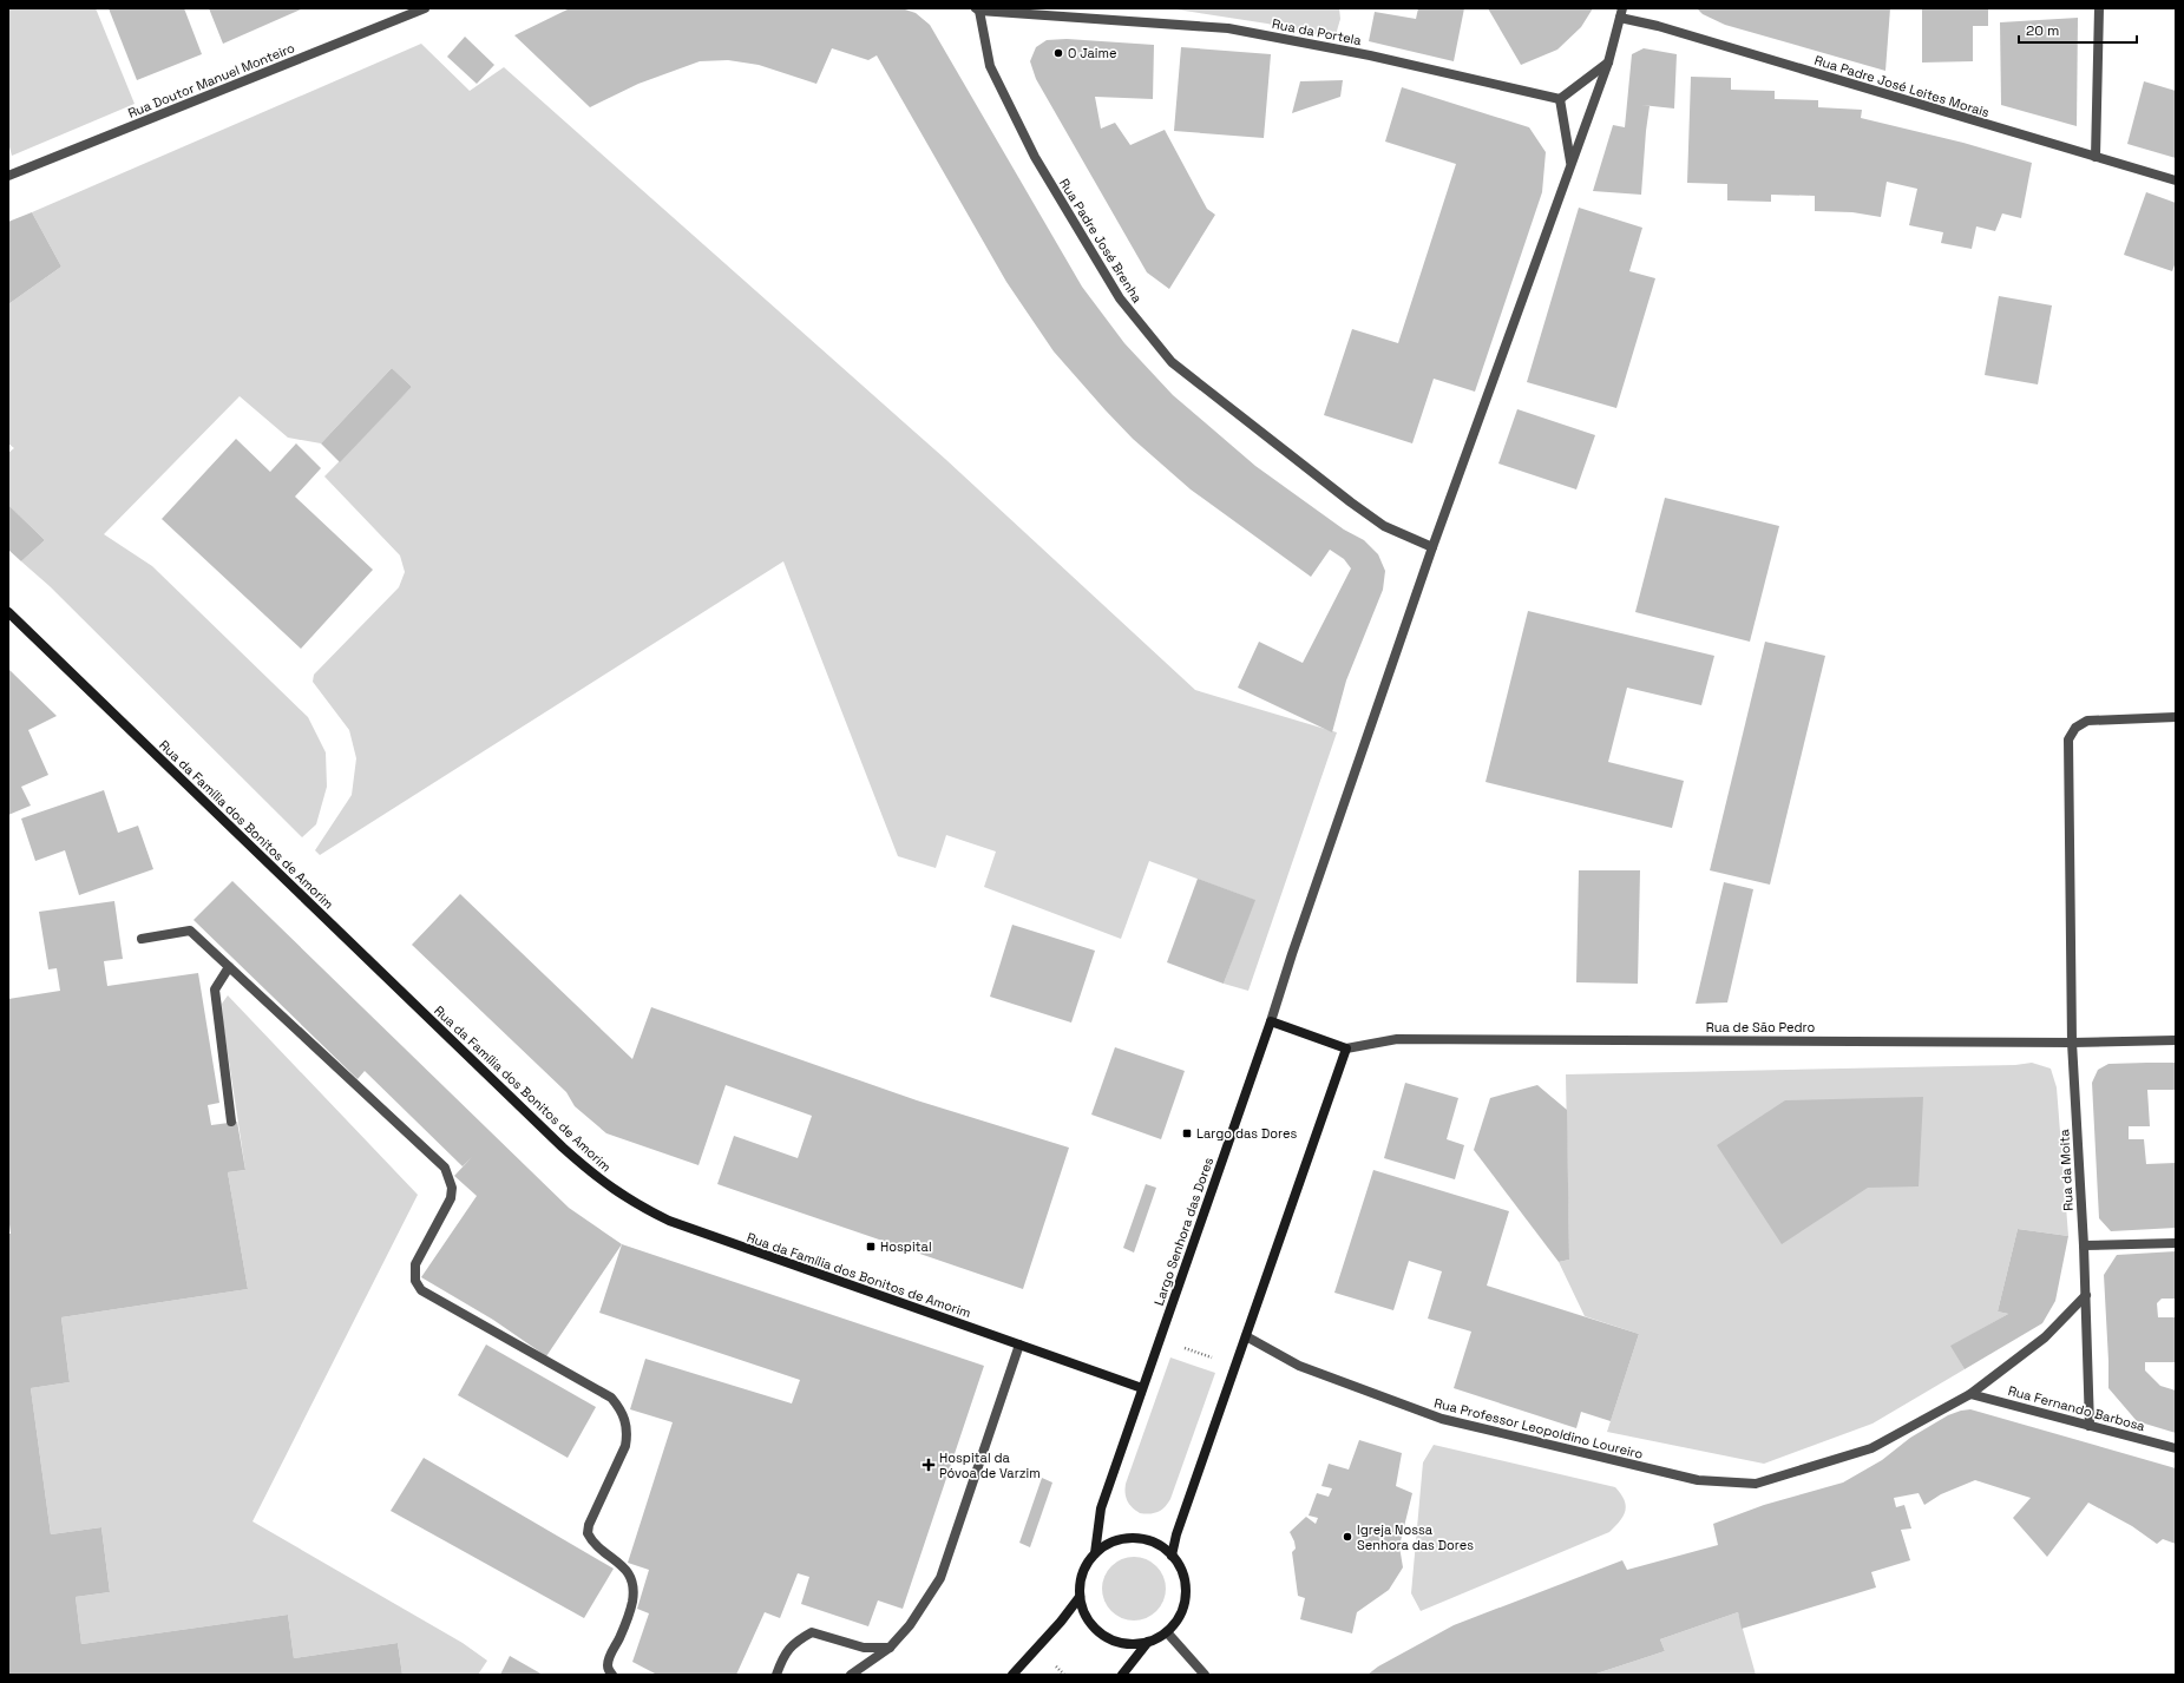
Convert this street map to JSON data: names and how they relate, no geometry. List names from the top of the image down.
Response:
{
  "streets": {
    "main road": ["Rua da Família dos Bonitos de Amorim", "Largo Senhora das Dores"],
    "street": [
      "Rua da Portela",
      "Rua Doutor Manuel Monteiro",
      "Rua Padre José Leites Morais",
      "Rua Padre José Brenha",
      "Rua de São Pedro",
      "Rua da Moita",
      "Rua Fernando Barbosa",
      "Rua Professor Leopoldino Loureiro"
    ]
  },
  "crossings": [
    ["Rua da Portela", "Rua Padre José Brenha"],
    ["Rua da Família dos Bonitos de Amorim", "Largo Senhora das Dores"],
    ["Rua de São Pedro", "Rua da Moita"],
    ["Rua da Moita", "Rua Fernando Barbosa"],
    ["Rua Fernando Barbosa", "Rua Professor Leopoldino Loureiro"]
  ],
  "places": {
    "other": ["O Jaime", "Igreja Nossa Senhora das Dores"],
    "transit": ["Largo das Dores", "Hospital"],
    "health": ["Hospital da Póvoa de Varzim"]
  },
  "scale_bar": "20 m"
}
